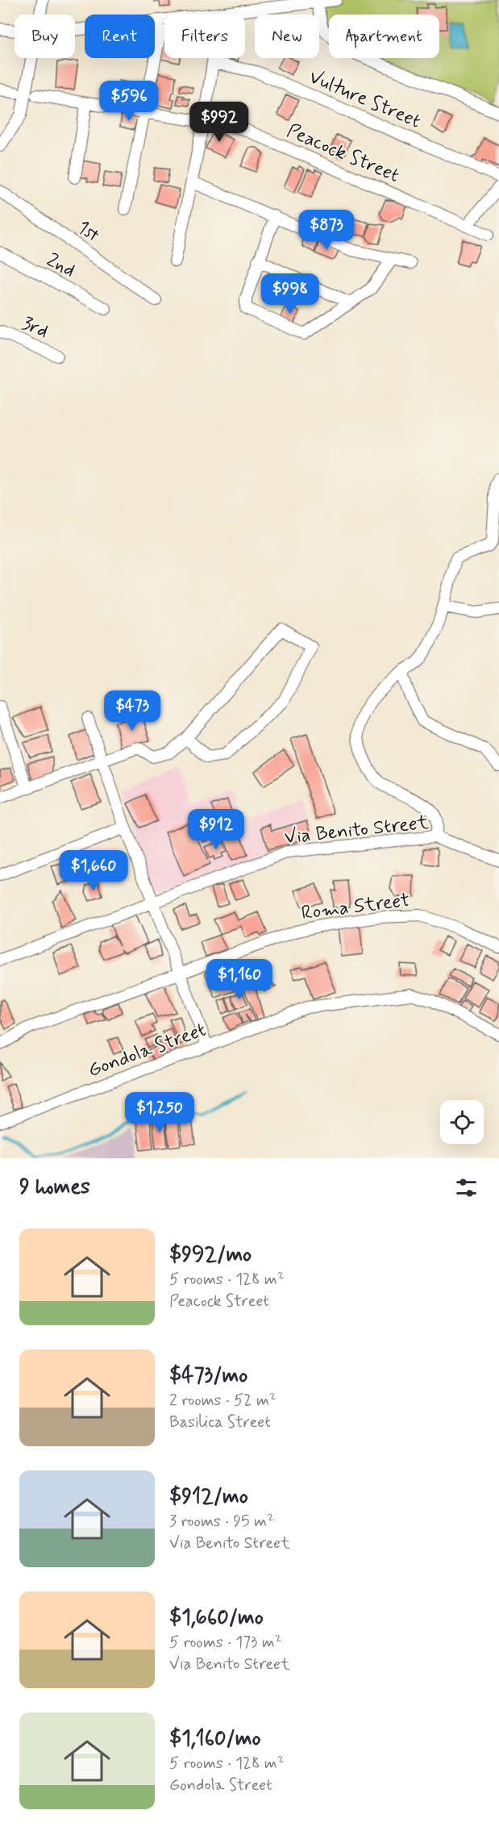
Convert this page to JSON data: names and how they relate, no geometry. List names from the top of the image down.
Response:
{
  "streets": {
    "street": [
      "Vulture Street",
      "Peacock Street",
      "1st",
      "2nd",
      "3rd",
      "Via Benito Street",
      "Roma Street",
      "Gondola Street"
    ]
  },
  "page": {
    "chip": [
      "Buy",
      "Rent",
      "Filters",
      "New",
      "Apartment"
    ],
    "price": [
      "$596",
      "$992",
      "$873",
      "$998",
      "$473",
      "$912",
      "$1,660",
      "$1,160",
      "$1,250"
    ],
    "heading": "9 homes",
    "list": [
      {
        "name": "$992/mo",
        "note": "5 rooms · 128 m² · Peacock Street"
      },
      {
        "name": "$473/mo",
        "note": "2 rooms · 52 m² · Basilica Street"
      },
      {
        "name": "$912/mo",
        "note": "3 rooms · 95 m² · Via Benito Street"
      },
      {
        "name": "$1,660/mo",
        "note": "5 rooms · 173 m² · Via Benito Street"
      },
      {
        "name": "$1,160/mo",
        "note": "5 rooms · 128 m² · Gondola Street"
      }
    ]
  }
}
